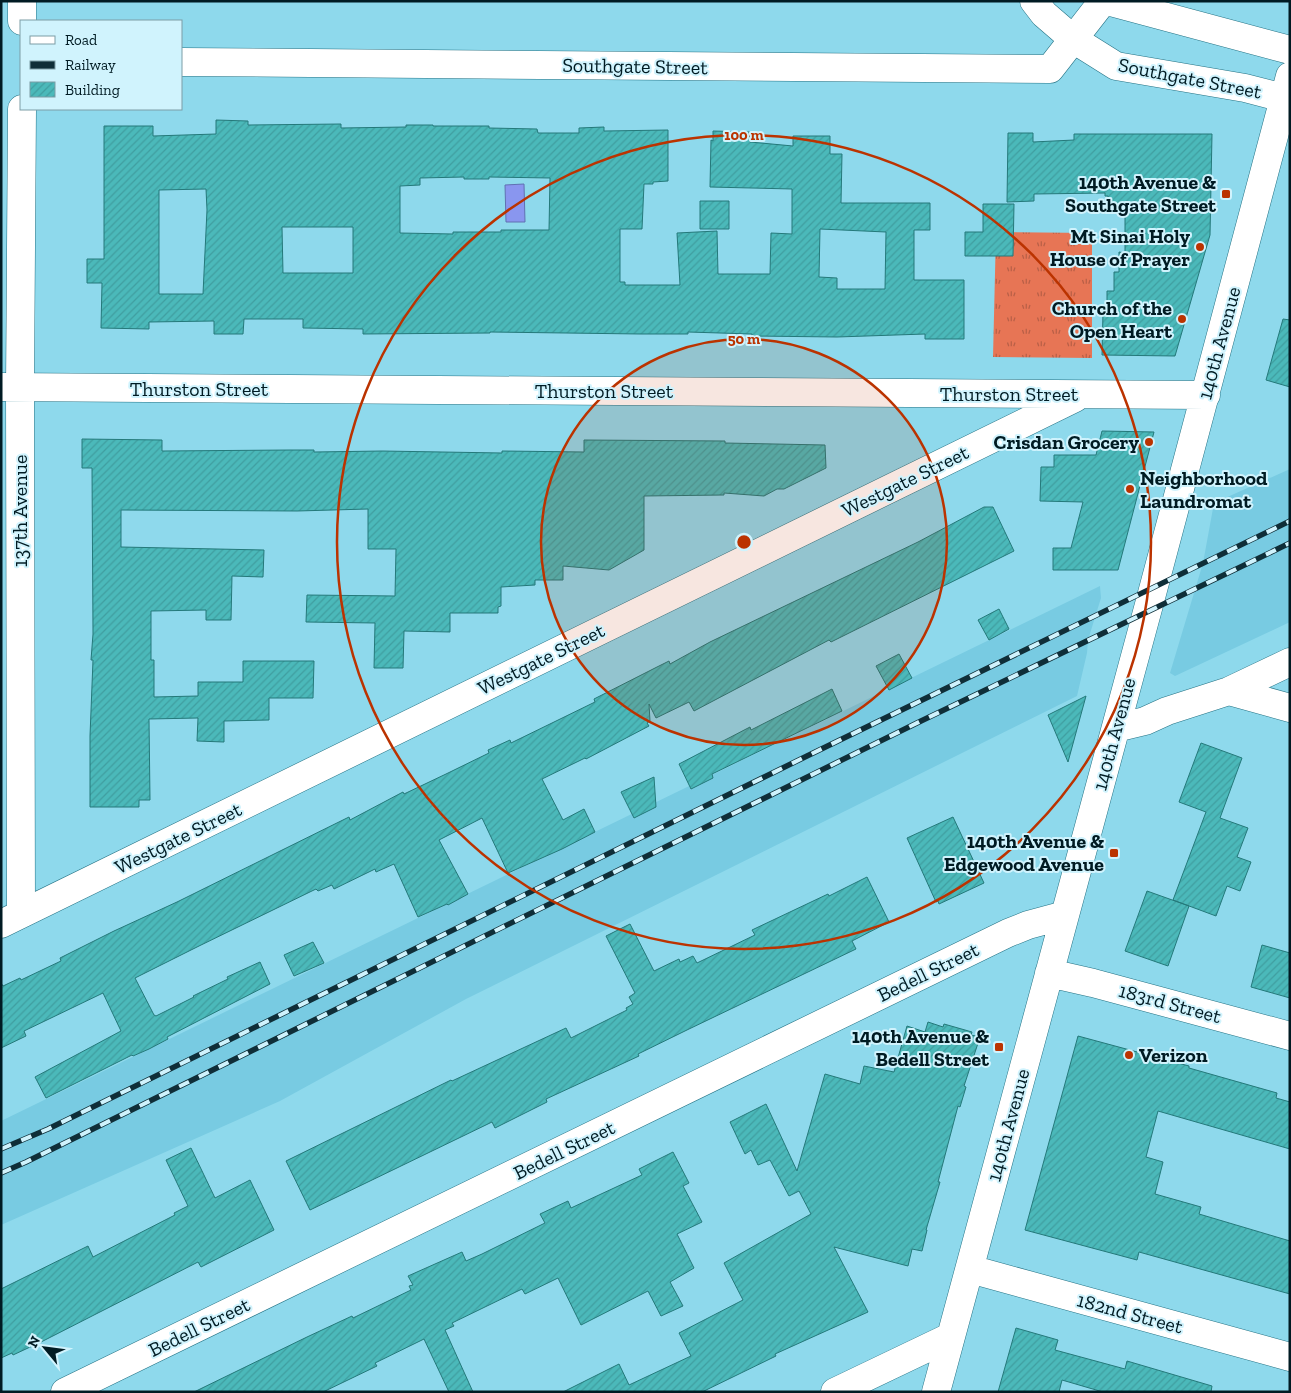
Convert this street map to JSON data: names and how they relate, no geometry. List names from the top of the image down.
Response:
{
  "streets": {
    "street": [
      "Southgate Street",
      "140th Avenue",
      "Thurston Street",
      "Westgate Street",
      "137th Avenue",
      "Bedell Street",
      "183rd Street",
      "182nd Street"
    ]
  },
  "crossings": [
    ["Southgate Street", "140th Avenue"],
    ["140th Avenue", "Thurston Street"],
    ["140th Avenue", "Bedell Street"],
    ["140th Avenue", "183rd Street"],
    ["140th Avenue", "182nd Street"],
    ["Thurston Street", "Westgate Street"],
    ["Thurston Street", "137th Avenue"],
    ["Westgate Street", "137th Avenue"]
  ],
  "places": {
    "transit": ["140th Avenue & Southgate Street", "140th Avenue & Edgewood Avenue", "140th Avenue & Bedell Street"],
    "other": [
      "Mt Sinai Holy House of Prayer",
      "Church of the Open Heart",
      "Crisdan Grocery",
      "Neighborhood Laundromat",
      "Verizon"
    ]
  },
  "legend": ["Road", "Railway", "Building"],
  "north": "top left",
  "rings": ["100 m", "50 m"]
}
